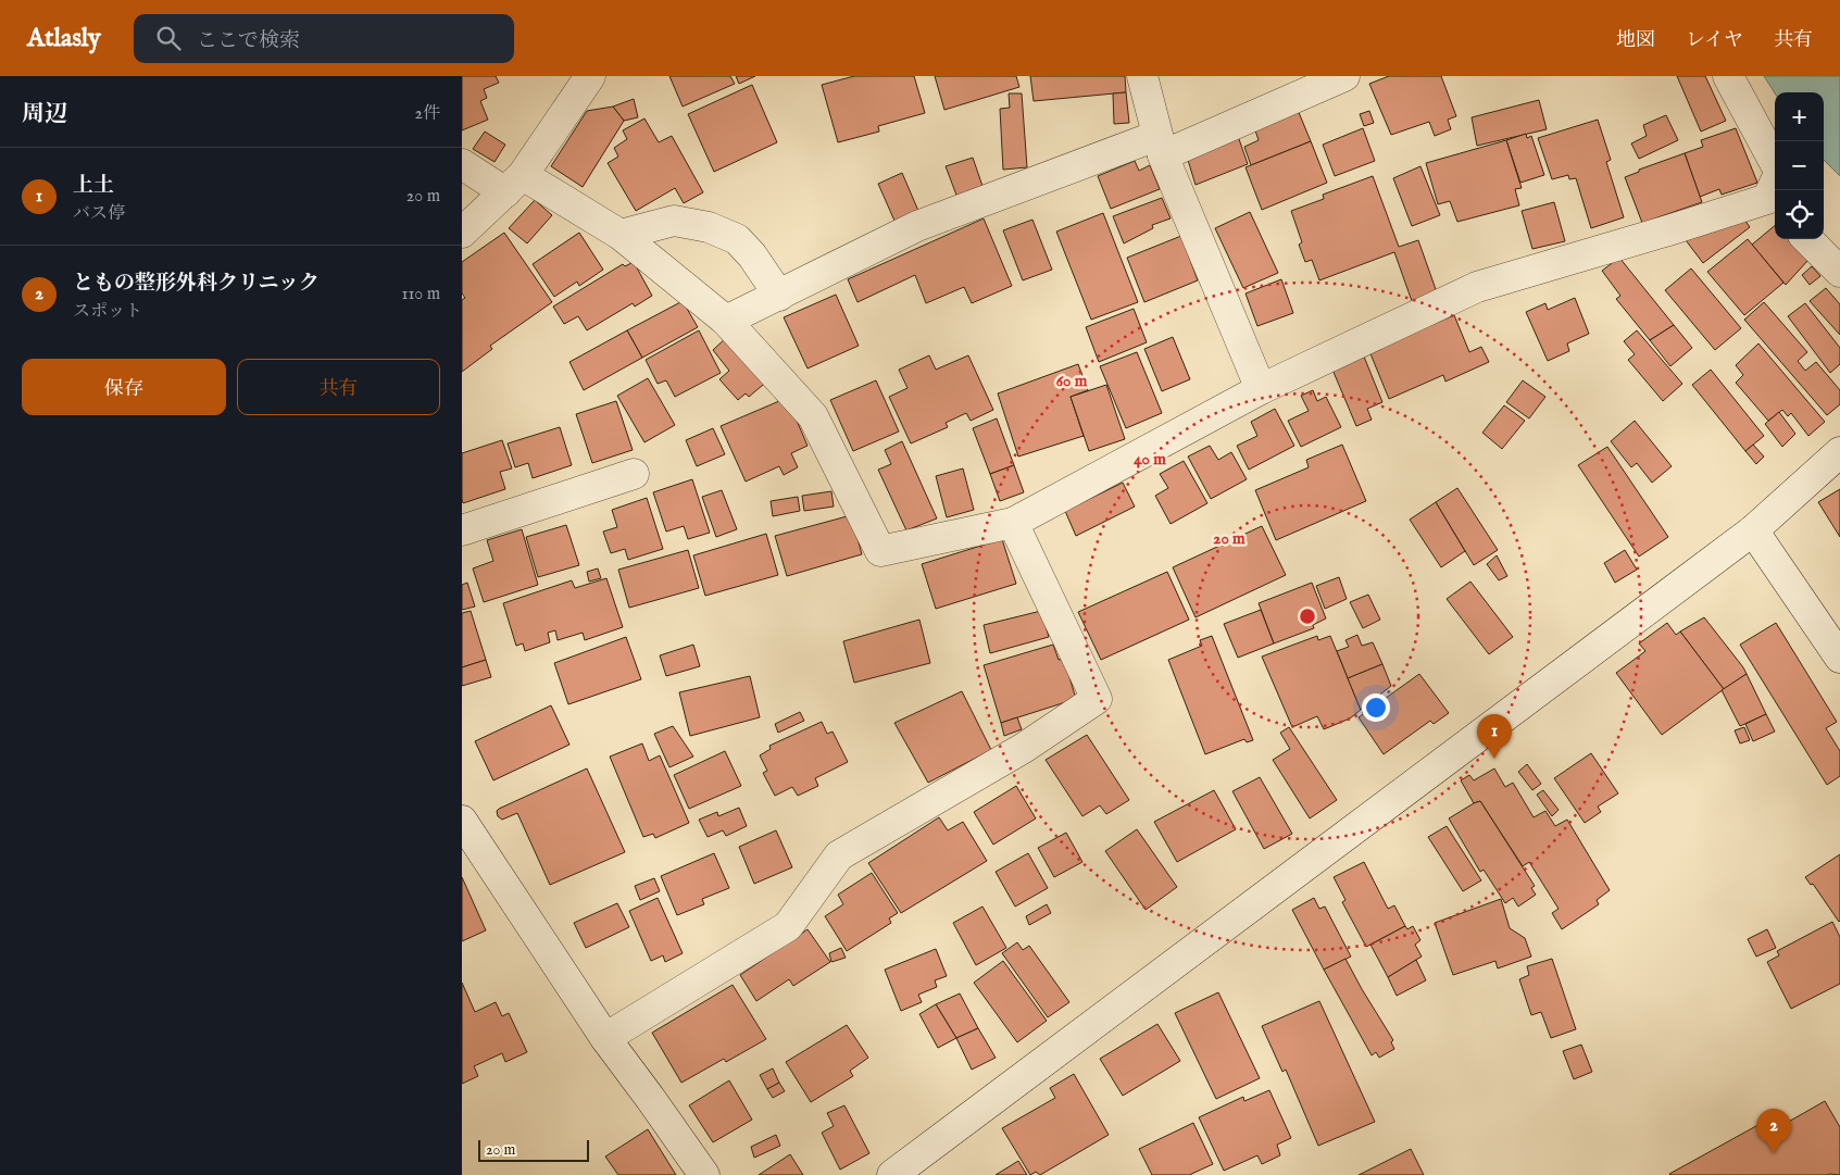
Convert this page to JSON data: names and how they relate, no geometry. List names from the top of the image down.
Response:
{
  "scale_bar": "20 m",
  "page": {
    "header": "Atlasly",
    "search": "ここで検索",
    "nav": ["地図", "レイヤ", "共有"],
    "heading": ["周辺", "2件"],
    "map_buttons": ["+", "−"],
    "list": [
      {
        "mark": "1",
        "name": "上土",
        "note": "バス停",
        "value": "20 m"
      },
      {
        "mark": "2",
        "name": "ともの整形外科クリニック",
        "note": "スポット",
        "value": "110 m"
      }
    ],
    "buttons": ["保存", "共有"],
    "pins": ["1", "2"],
    "scale": "20 m"
  },
  "rings": ["60 m", "40 m", "20 m"]
}
